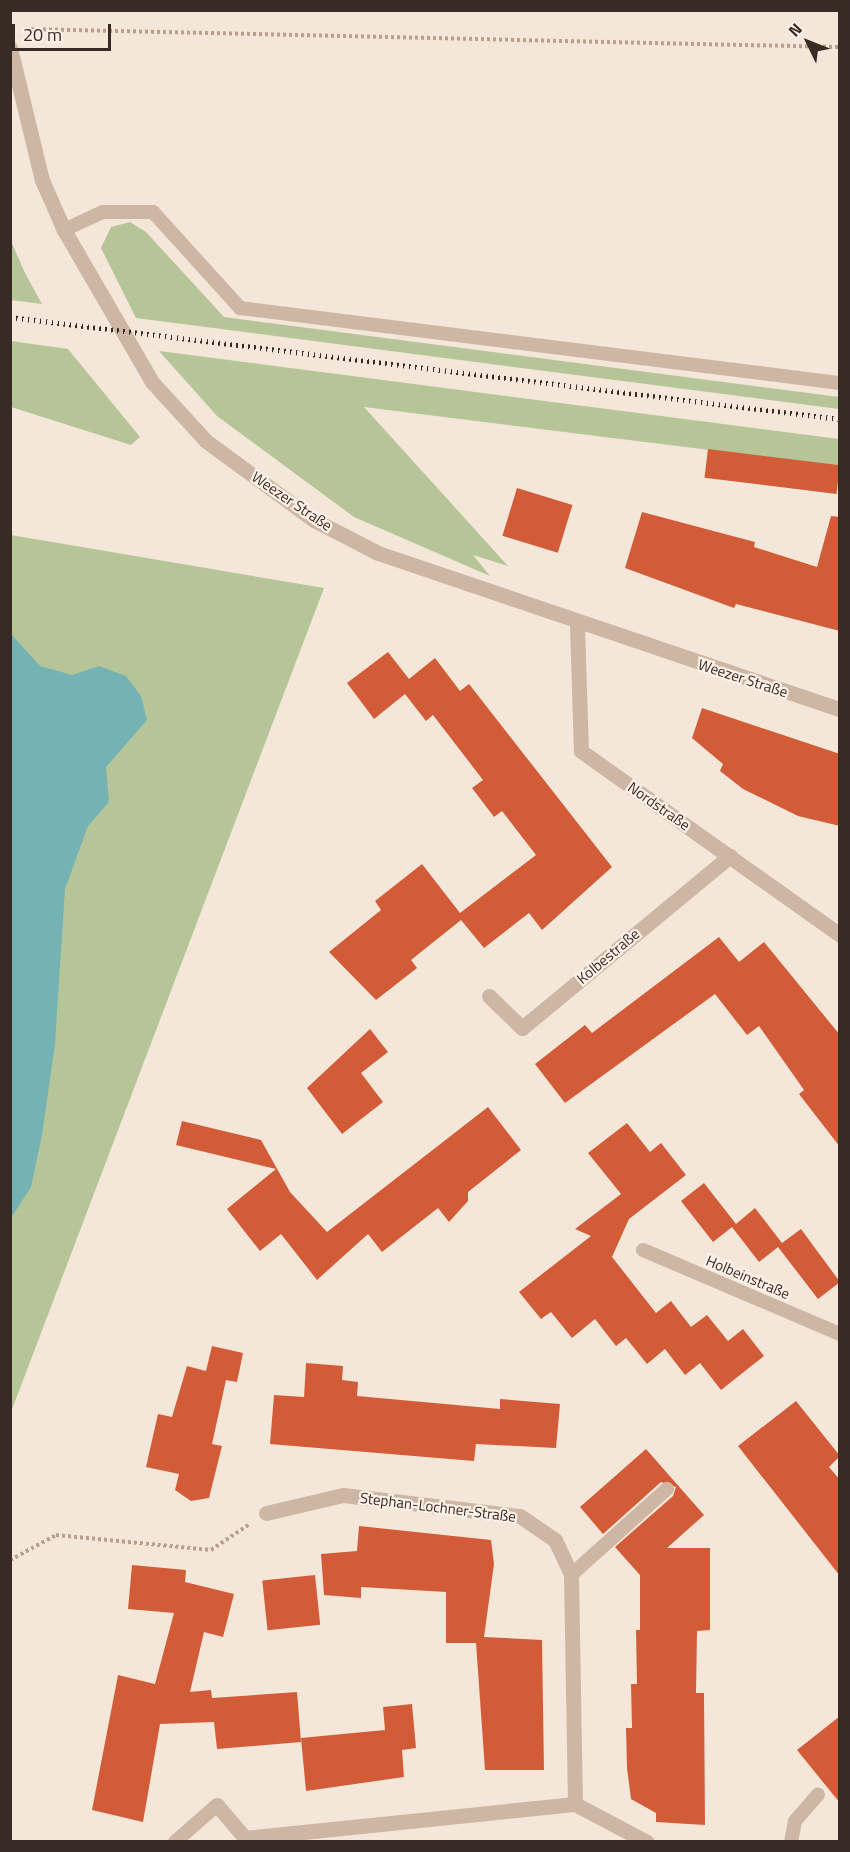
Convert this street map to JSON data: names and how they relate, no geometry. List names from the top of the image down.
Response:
{
  "streets": {
    "street": [
      "Weezer Straße",
      "Nordstraße",
      "Kolbestraße",
      "Stephan-Lochner-Straße"
    ],
    "lane": ["Holbeinstraße"]
  },
  "crossings": [
    ["Weezer Straße", "Nordstraße"],
    ["Nordstraße", "Kolbestraße"]
  ],
  "scale_bar": "20 m",
  "north": "top left"
}
